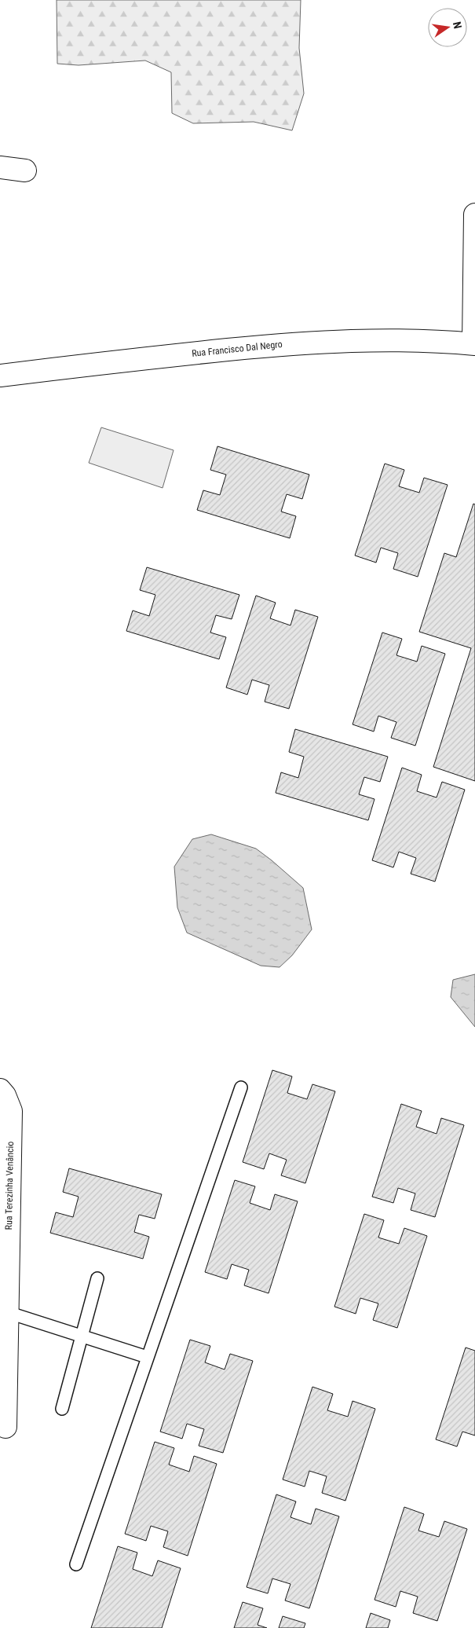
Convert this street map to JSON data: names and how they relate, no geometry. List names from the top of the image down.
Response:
{
  "streets": {
    "street": ["Rua Francisco Dal Negro", "Rua Terezinha Venâncio"]
  },
  "north": "right"
}
